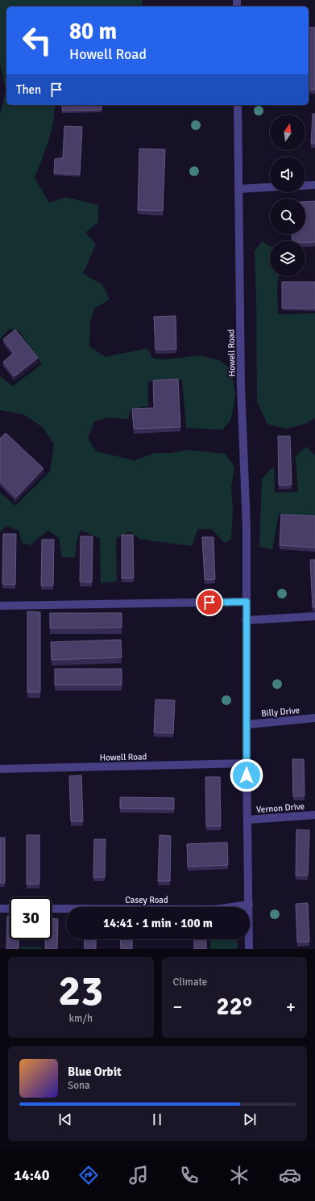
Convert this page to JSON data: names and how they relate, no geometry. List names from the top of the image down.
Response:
{
  "streets": {
    "street": [
      "Howell Road",
      "Billy Drive",
      "Vernon Drive",
      "Casey Road"
    ]
  },
  "crossings": [
    ["Howell Road", "Billy Drive"],
    ["Howell Road", "Vernon Drive"],
    ["Howell Road", "Casey Road"]
  ],
  "north": "top",
  "page": {
    "turn": ["80 m", "Howell Road"],
    "then": "Then",
    "limit": "30",
    "trip": "14:41 · 1 min · 100 m",
    "tile": [
      ["23", "km/h"],
      "Climate"
    ],
    "heat": ["−", "22°", "+"],
    "song": ["Blue Orbit", "Sona"],
    "tabs": "14:40"
  }
}
